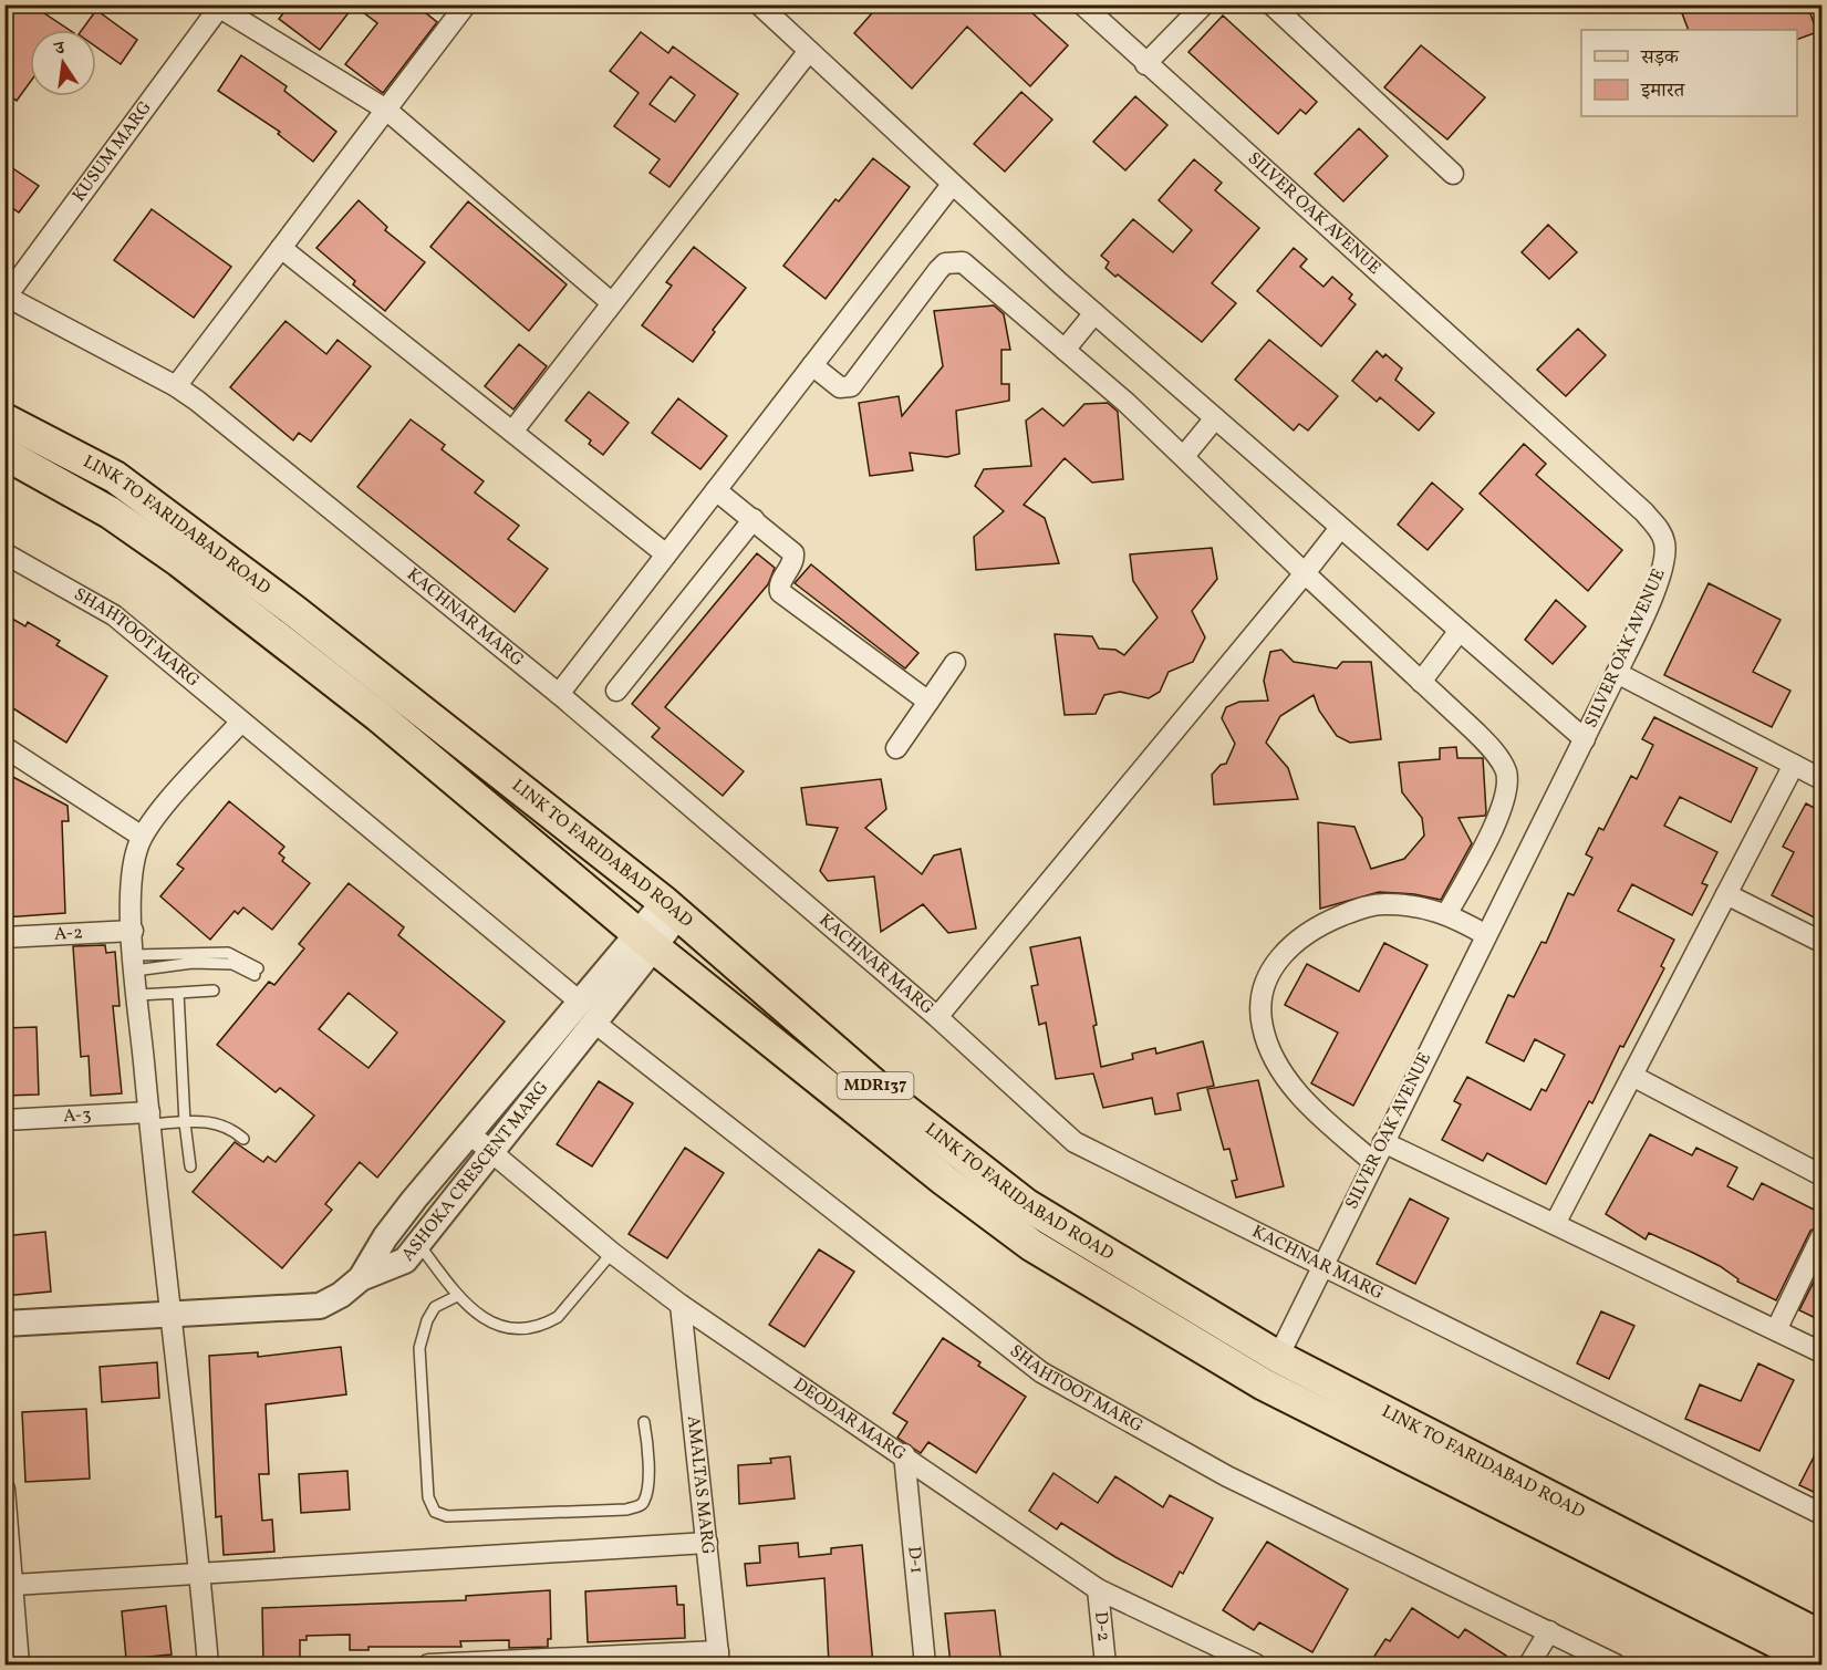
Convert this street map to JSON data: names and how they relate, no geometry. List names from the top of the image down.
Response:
{
  "streets": {
    "main road": ["LINK TO FARIDABAD ROAD", "MDR137"],
    "street": [
      "KUSUM MARG",
      "SILVER OAK AVENUE",
      "KACHNAR MARG",
      "SHAHTOOT MARG",
      "A-2",
      "A-3",
      "ASHOKA CRESCENT MARG",
      "DEODAR MARG",
      "AMALTAS MARG",
      "D-1",
      "D-2"
    ]
  },
  "crossings": [
    ["KUSUM MARG", "KACHNAR MARG"],
    ["SILVER OAK AVENUE", "LINK TO FARIDABAD ROAD"],
    ["SILVER OAK AVENUE", "KACHNAR MARG"],
    ["LINK TO FARIDABAD ROAD", "ASHOKA CRESCENT MARG"],
    ["SHAHTOOT MARG", "ASHOKA CRESCENT MARG"],
    ["ASHOKA CRESCENT MARG", "DEODAR MARG"],
    ["DEODAR MARG", "AMALTAS MARG"],
    ["DEODAR MARG", "D-1"],
    ["DEODAR MARG", "D-2"]
  ],
  "legend": ["सड़क", "इमारत"],
  "north": "top"
}
